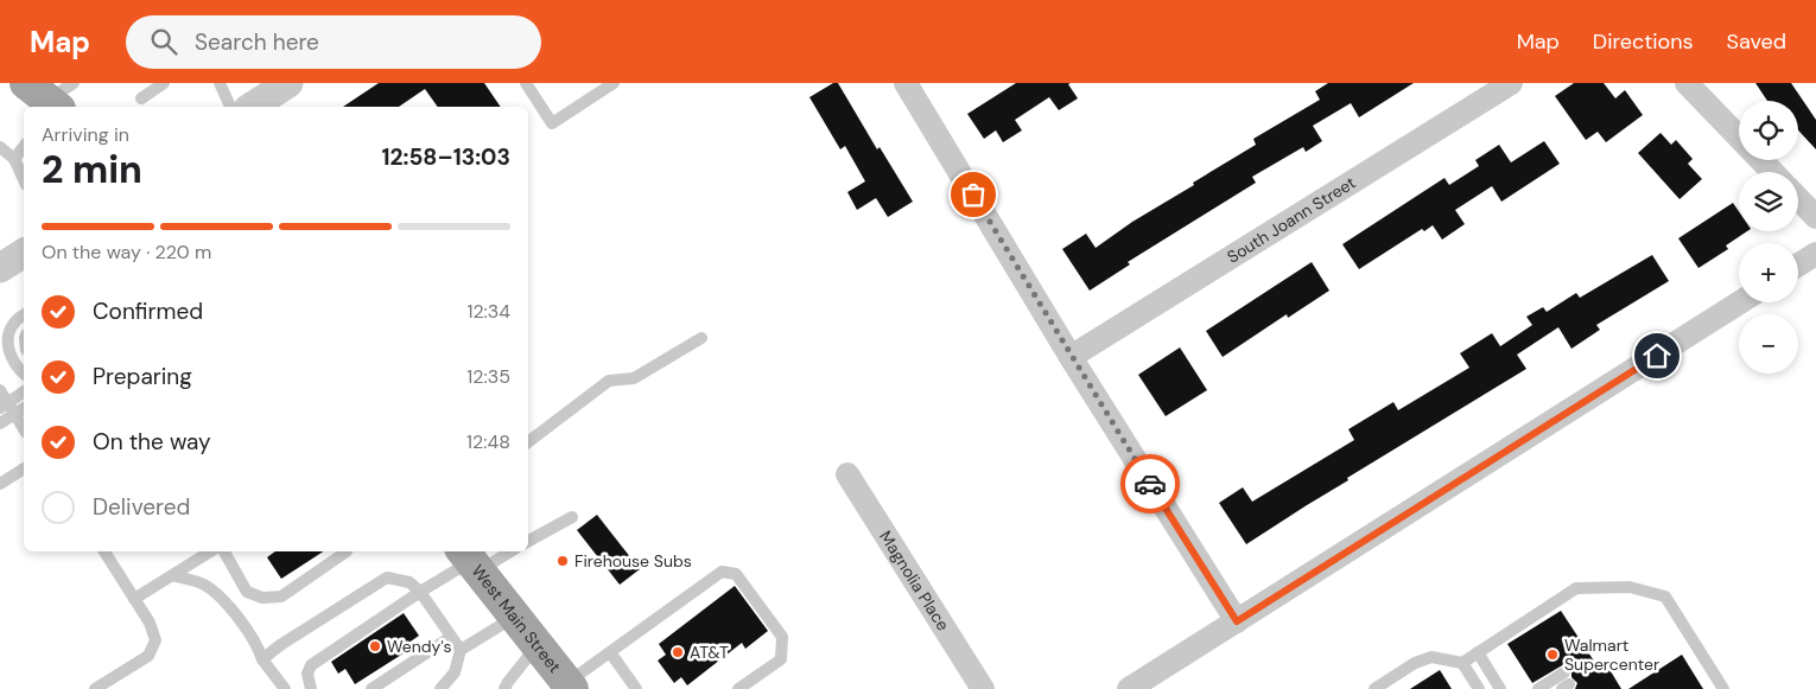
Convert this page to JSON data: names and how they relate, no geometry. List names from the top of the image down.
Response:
{
  "streets": {
    "main road": ["West Main Street"],
    "street": ["South Joann Street", "Magnolia Place"]
  },
  "places": [
    "Firehouse Subs",
    "Wendy's",
    "AT&T",
    "Walmart Supercenter"
  ],
  "page": {
    "header": "Map",
    "search": "Search here",
    "nav": ["Map", "Directions", "Saved"],
    "map_buttons": ["+", "−"],
    "heading": ["2 min", "Arriving in", "12:58–13:03"],
    "bar": "On the way · 220 m",
    "list": [
      ["Confirmed", "12:34"],
      ["Preparing", "12:35"],
      ["On the way", "12:48"],
      "Delivered"
    ]
  }
}
